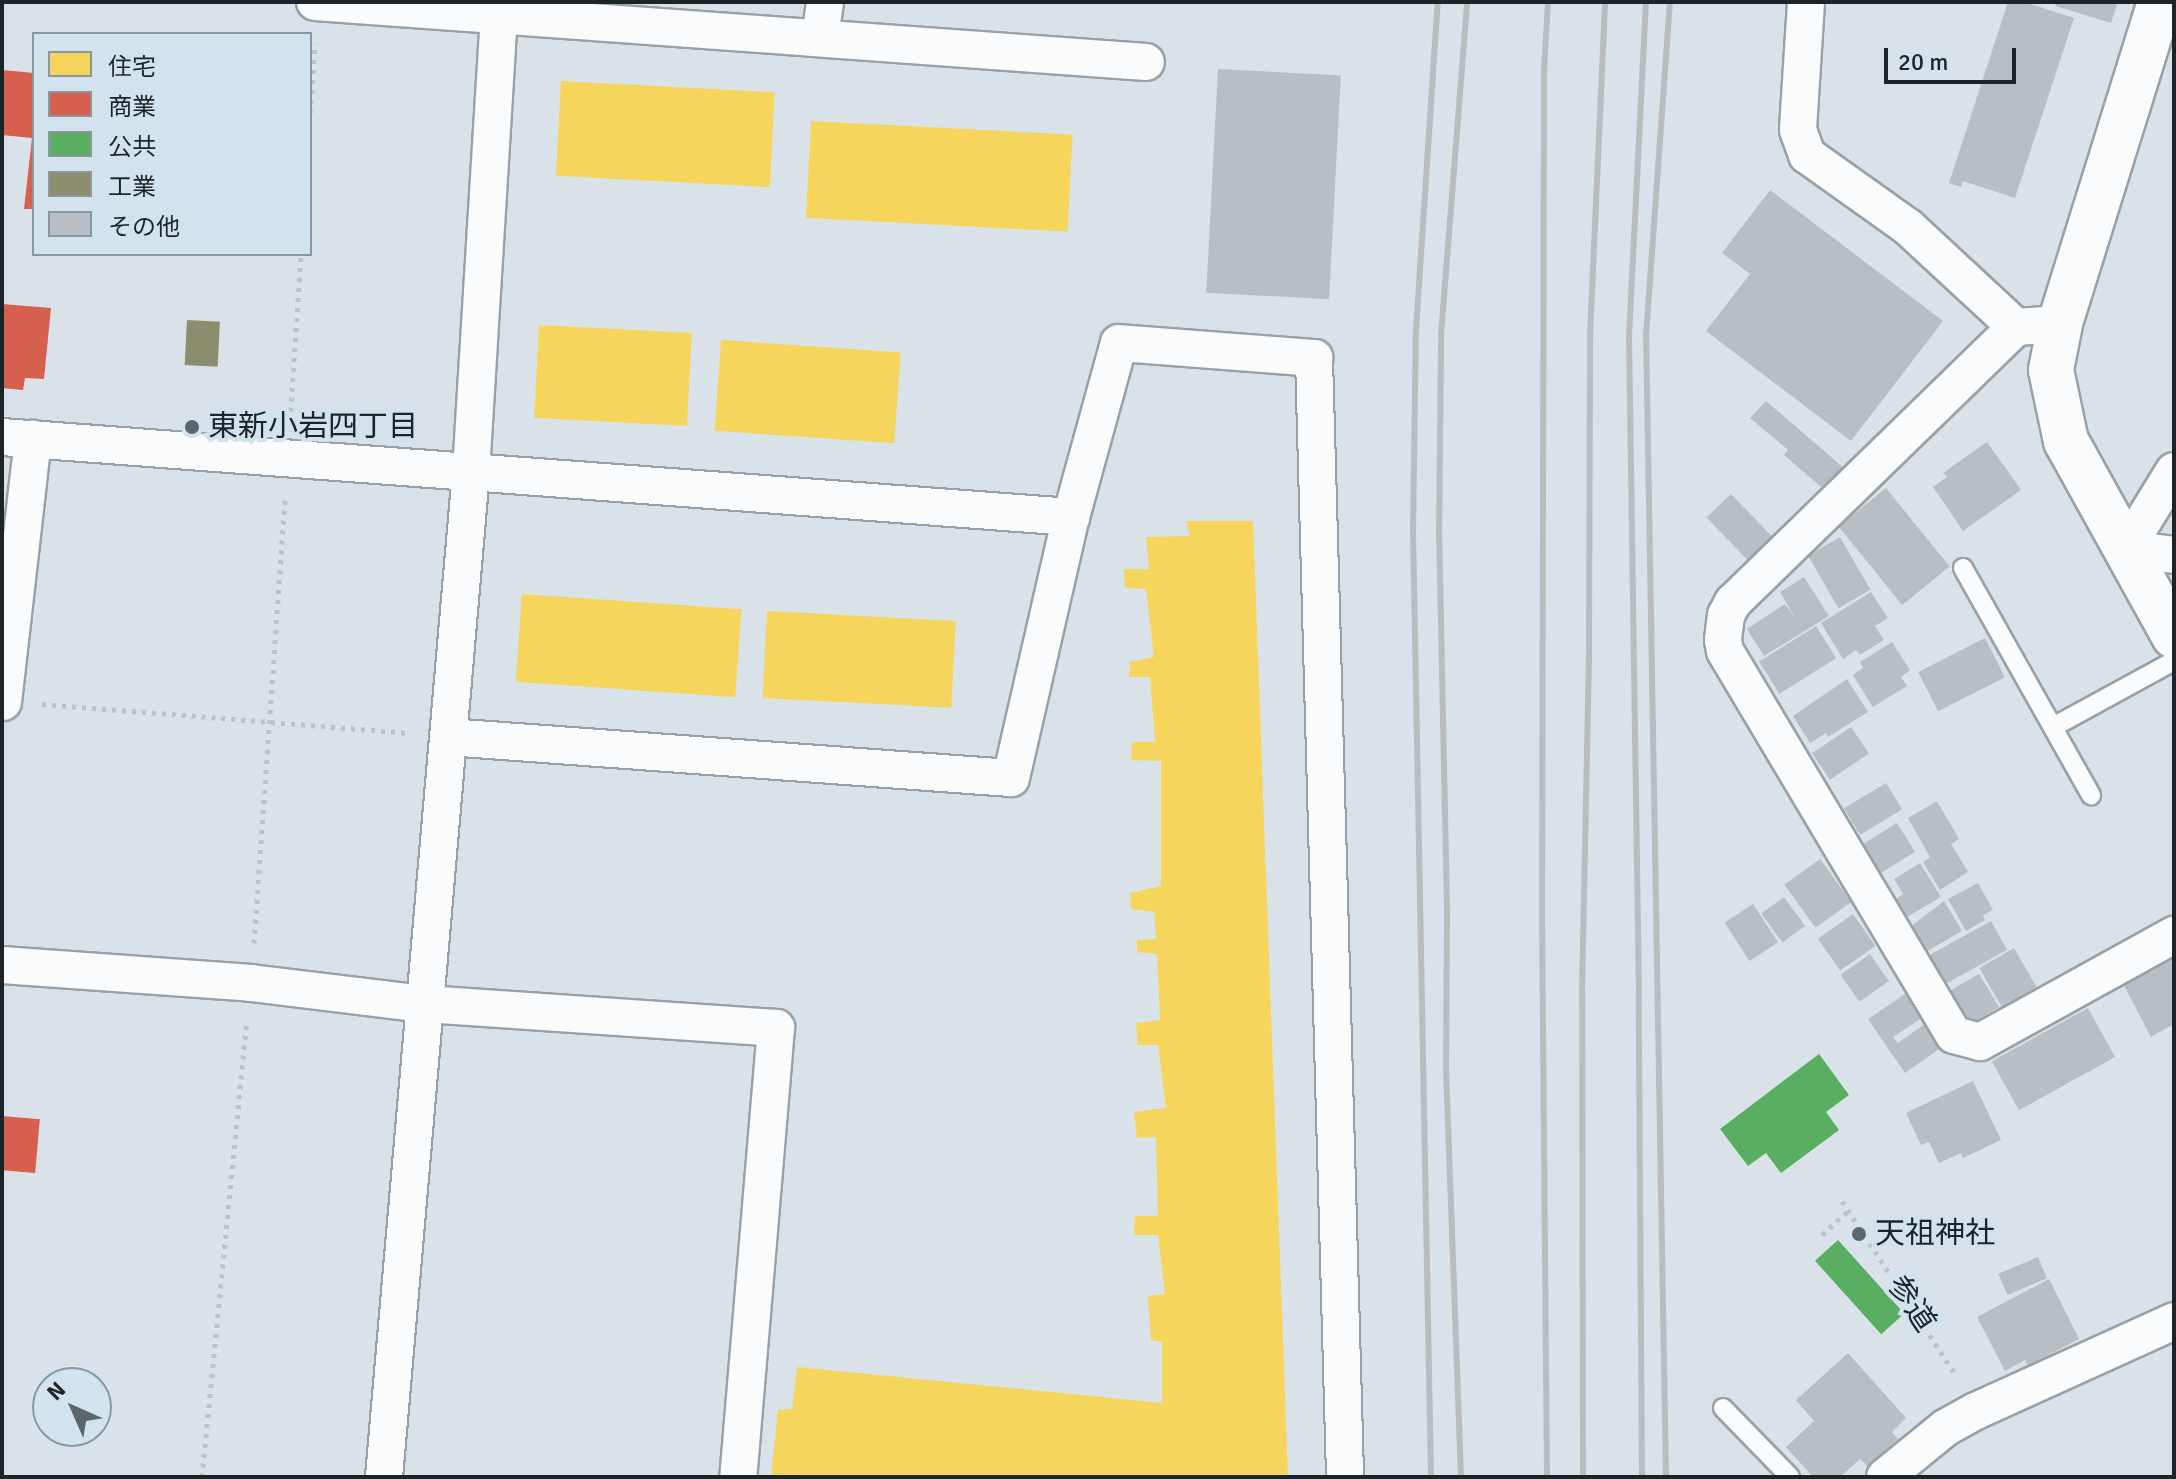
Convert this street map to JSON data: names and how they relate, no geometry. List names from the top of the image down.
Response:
{
  "streets": {
    "path": ["参道"]
  },
  "places": ["東新小岩四丁目", "天祖神社"],
  "legend": [
    "住宅",
    "商業",
    "公共",
    "工業",
    "その他"
  ],
  "scale_bar": "20 m",
  "north": "top left"
}
